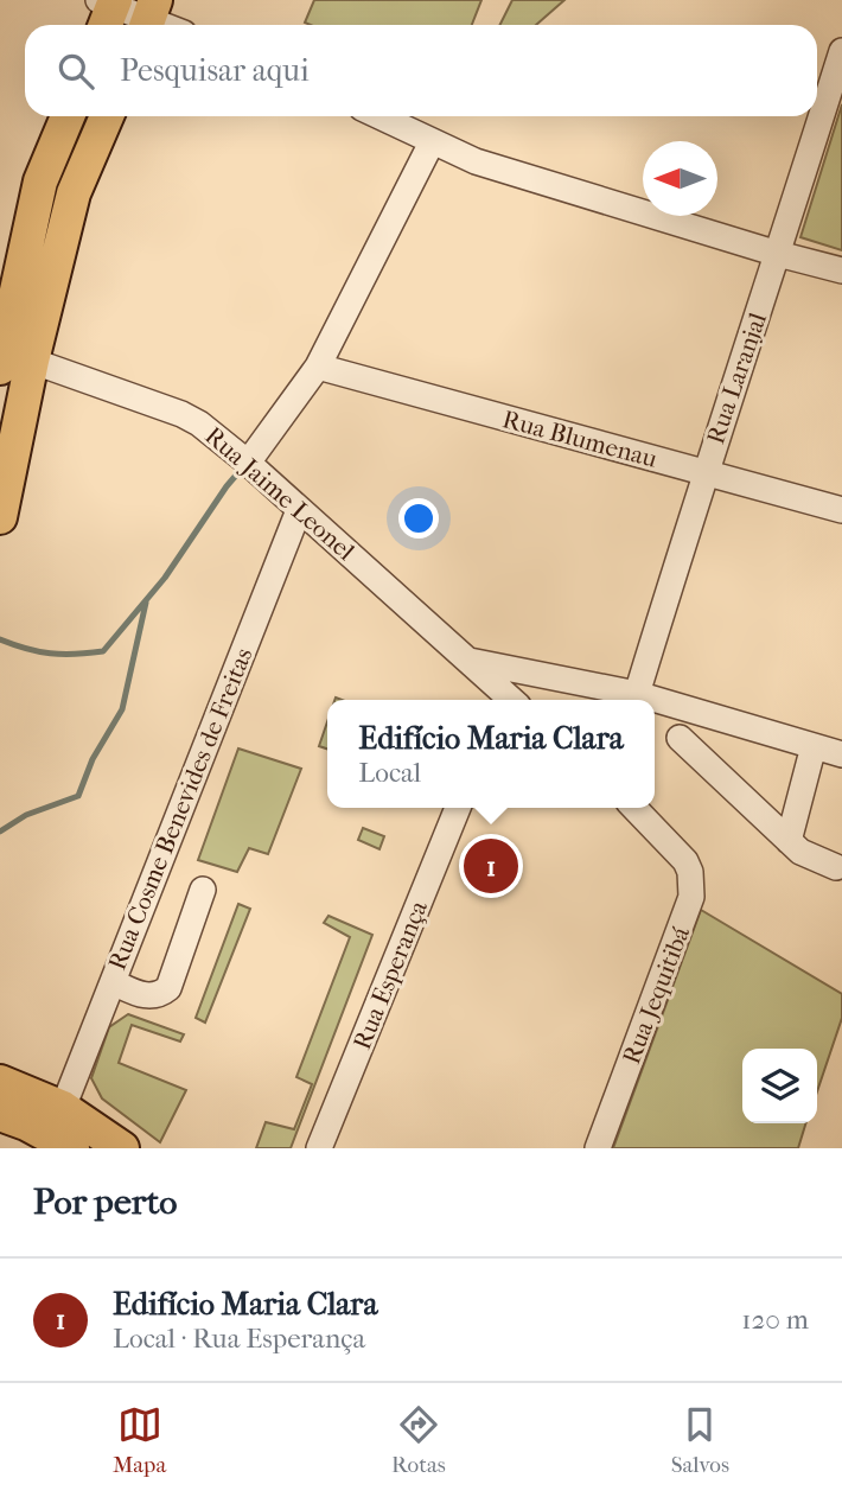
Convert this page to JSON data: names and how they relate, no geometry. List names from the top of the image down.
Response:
{
  "streets": {
    "street": [
      "Rua Laranjal",
      "Rua Blumenau",
      "Rua Jaime Leonel",
      "Rua Cosme Benevides de Freitas",
      "Rua Esperança",
      "Rua Jequitibá"
    ]
  },
  "crossings": [
    ["Rua Laranjal", "Rua Blumenau"],
    ["Rua Jaime Leonel", "Rua Cosme Benevides de Freitas"]
  ],
  "north": "left",
  "page": {
    "search": "Pesquisar aqui",
    "popup": ["Edifício Maria Clara", "Local"],
    "pins": "1",
    "heading": "Por perto",
    "list": [
      {
        "mark": "1",
        "name": "Edifício Maria Clara",
        "note": "Local · Rua Esperança",
        "value": "120 m"
      }
    ],
    "nav": ["Mapa", "Rotas", "Salvos"]
  }
}
